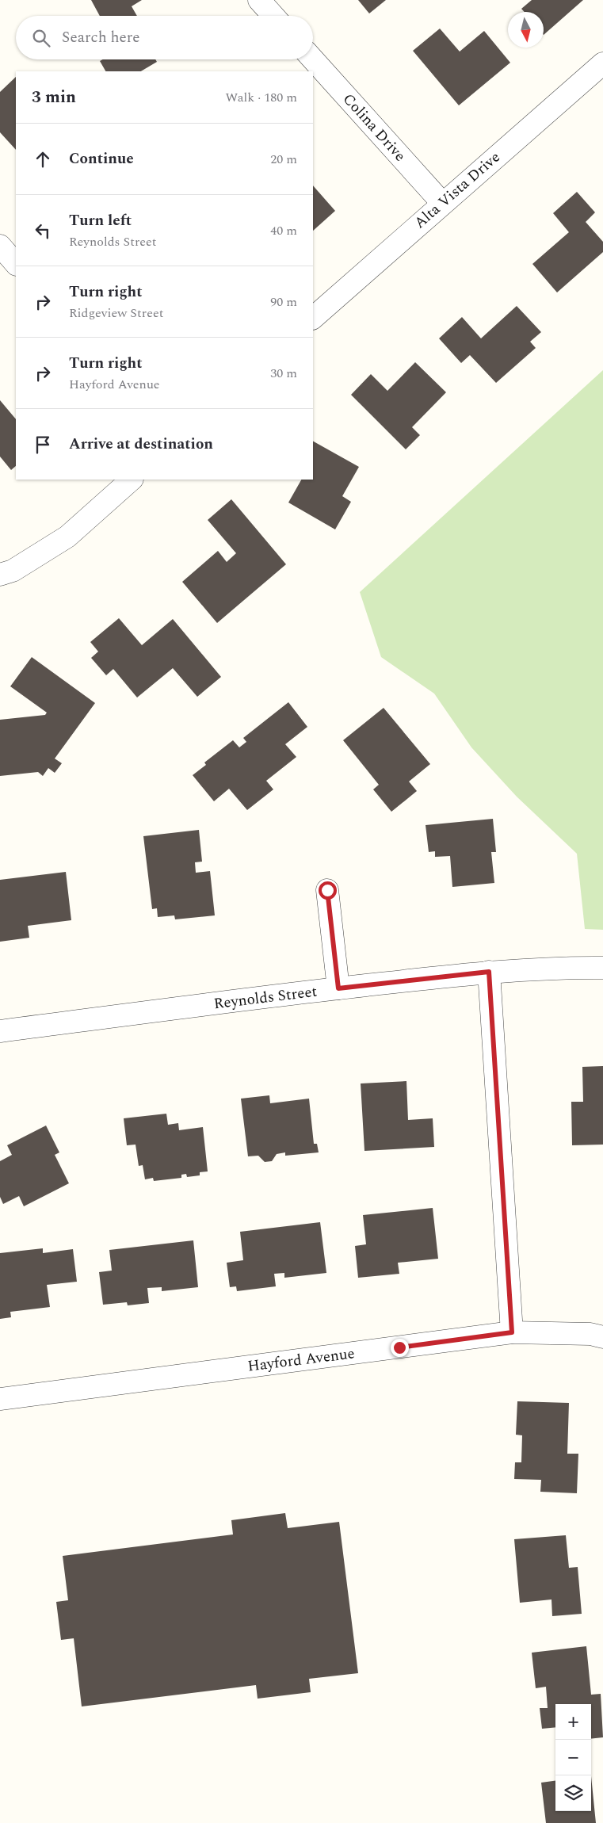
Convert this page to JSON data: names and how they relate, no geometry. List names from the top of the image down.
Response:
{
  "streets": {
    "street": [
      "Colina Drive",
      "Alta Vista Drive",
      "Reynolds Street",
      "Hayford Avenue"
    ]
  },
  "crossings": [
    ["Colina Drive", "Alta Vista Drive"]
  ],
  "north": "bottom",
  "page": {
    "search": "Search here",
    "heading": ["3 min", "Walk · 180 m"],
    "list": [
      ["Continue", "20 m"],
      ["Turn left", "Reynolds Street", "40 m"],
      ["Turn right", "Ridgeview Street", "90 m"],
      ["Turn right", "Hayford Avenue", "30 m"],
      "Arrive at destination"
    ],
    "map_buttons": ["+", "−"]
  }
}
